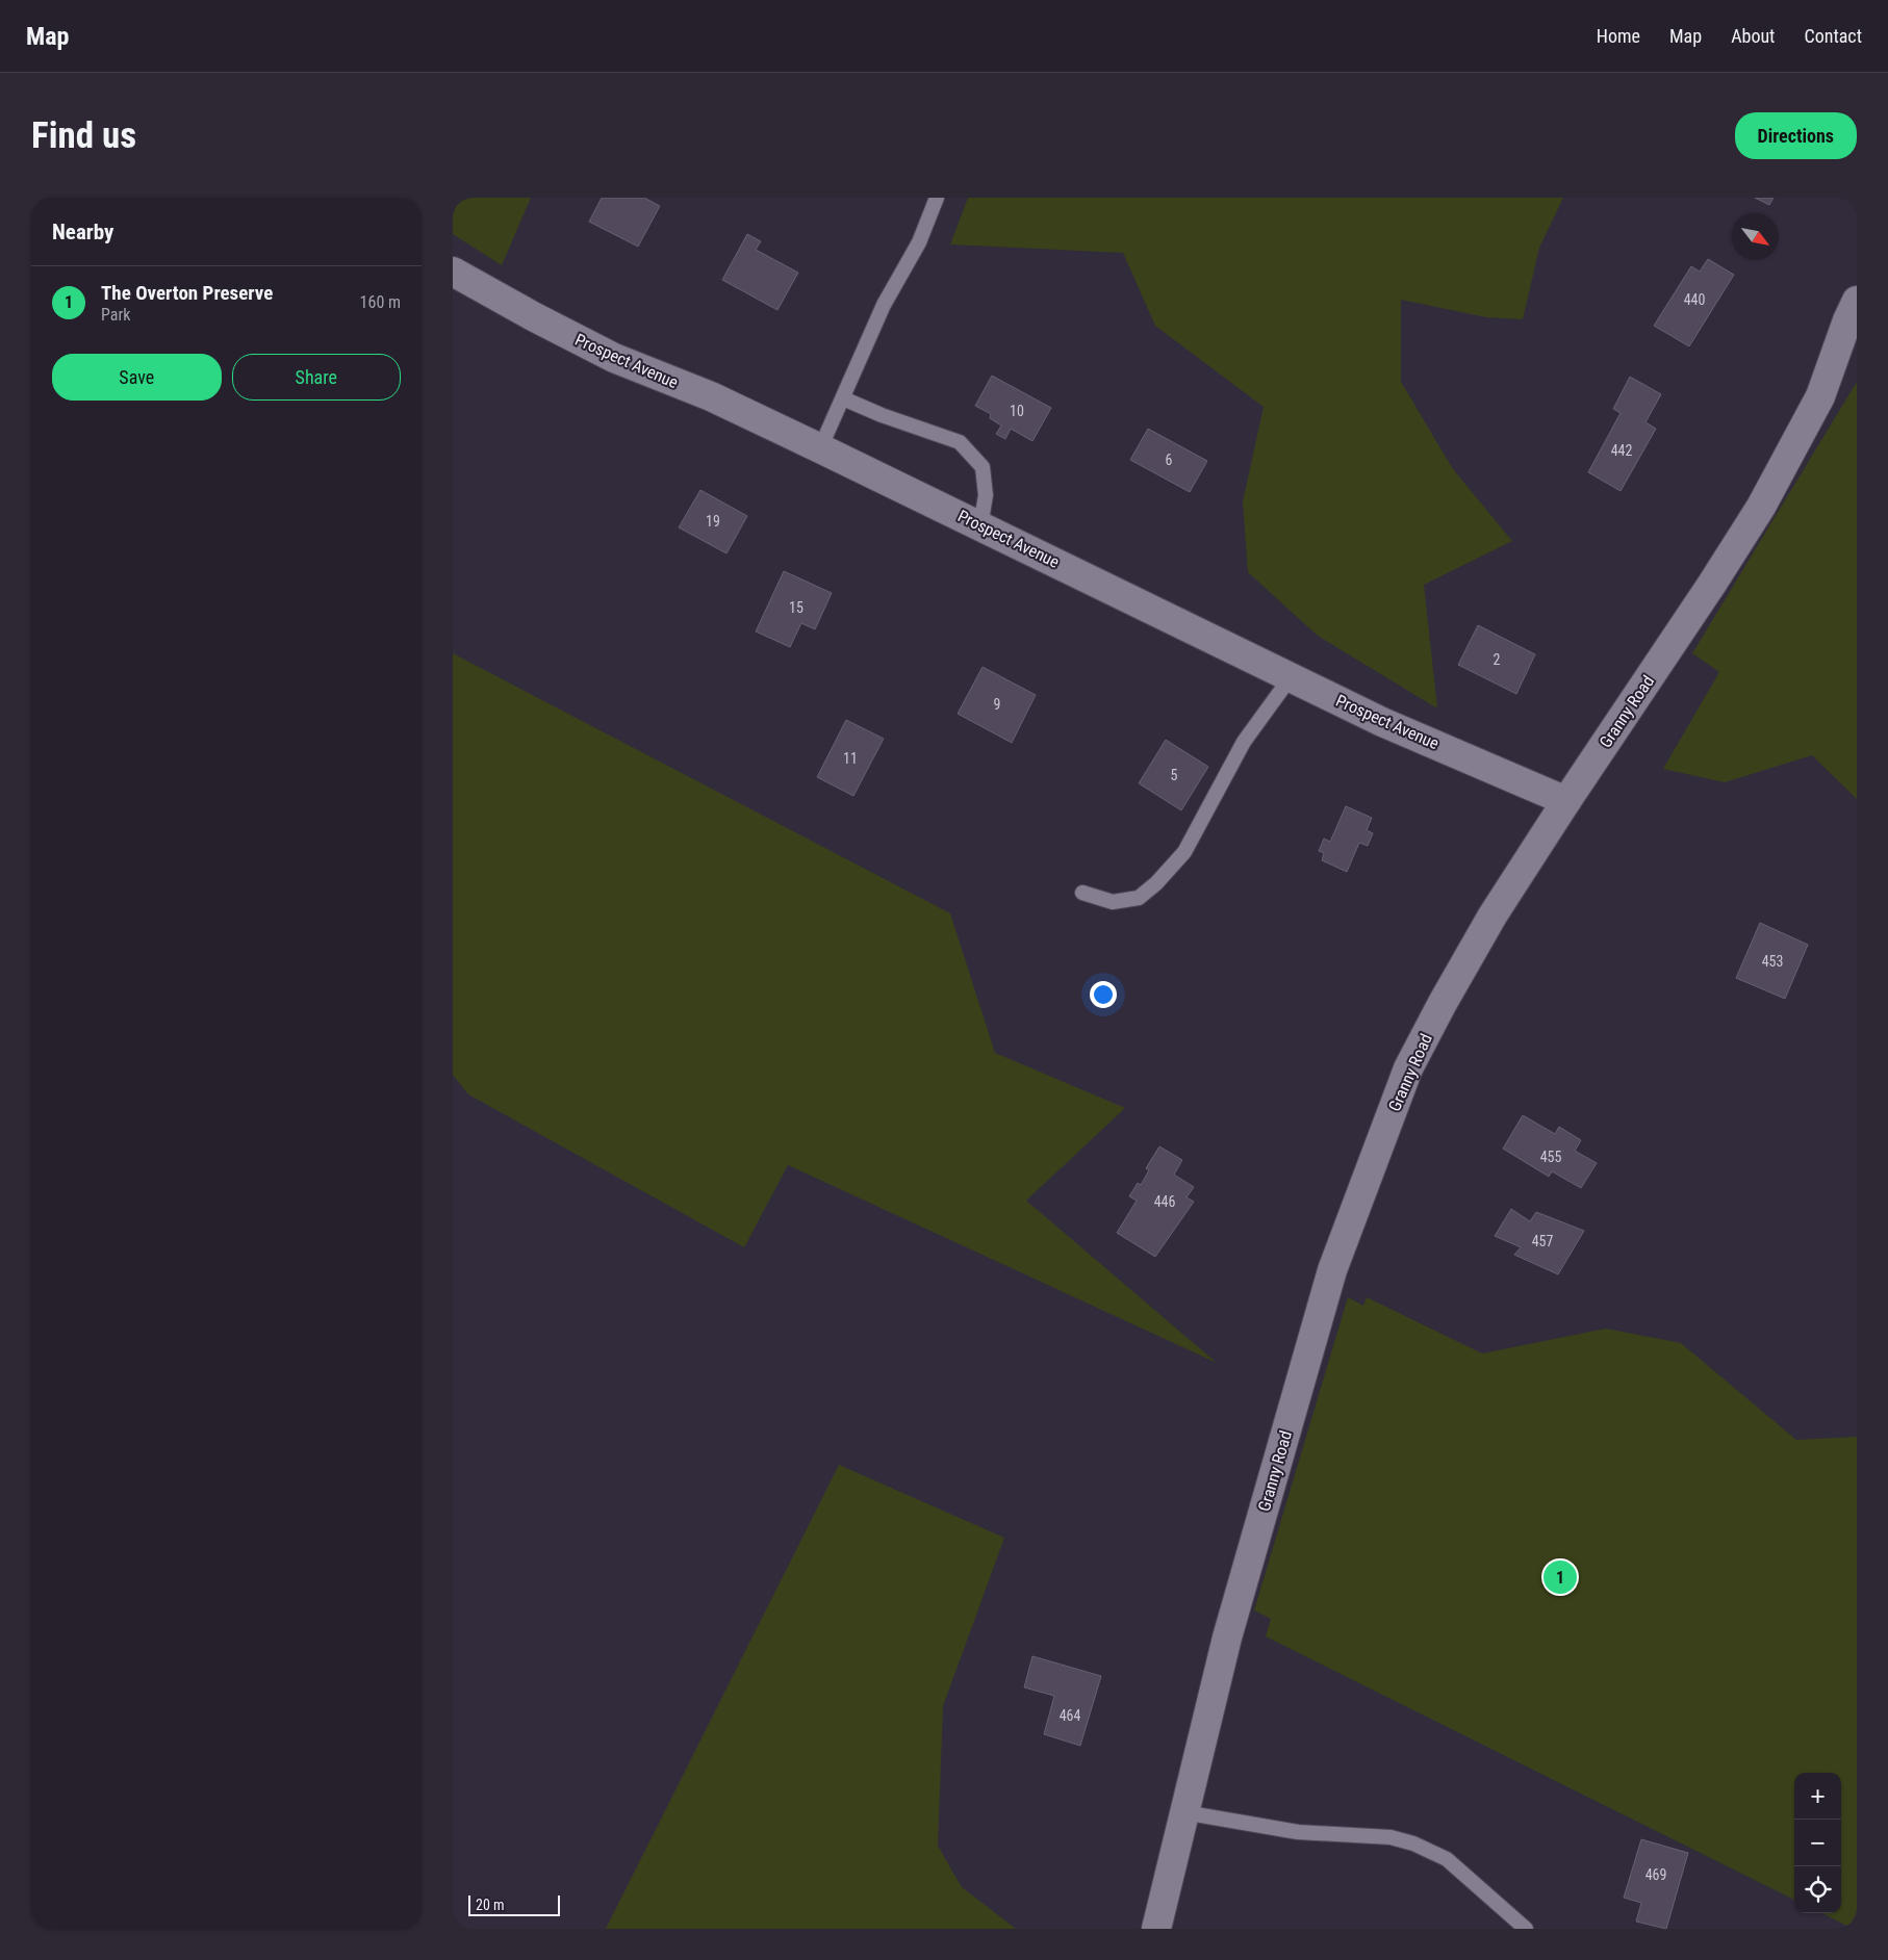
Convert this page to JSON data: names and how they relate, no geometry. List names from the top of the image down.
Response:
{
  "streets": {
    "street": ["Prospect Avenue", "Granny Road"]
  },
  "crossings": [
    ["Prospect Avenue", "Granny Road"]
  ],
  "house_numbers": [
    "440",
    "10",
    "442",
    "6",
    "19",
    "15",
    "2",
    "9",
    "11",
    "5",
    "453",
    "455",
    "446",
    "457",
    "464",
    "469"
  ],
  "scale_bar": "20 m",
  "north": "bottom right",
  "page": {
    "header": "Map",
    "nav": [
      "Home",
      "Map",
      "About",
      "Contact"
    ],
    "buttons": [
      "Directions",
      ["Save", "Share"]
    ],
    "title": "Find us",
    "heading": "Nearby",
    "list": [
      {
        "mark": "1",
        "name": "The Overton Preserve",
        "note": "Park",
        "value": "160 m"
      }
    ],
    "pins": "1",
    "map_buttons": ["+", "−"],
    "scale": "20 m"
  }
}
